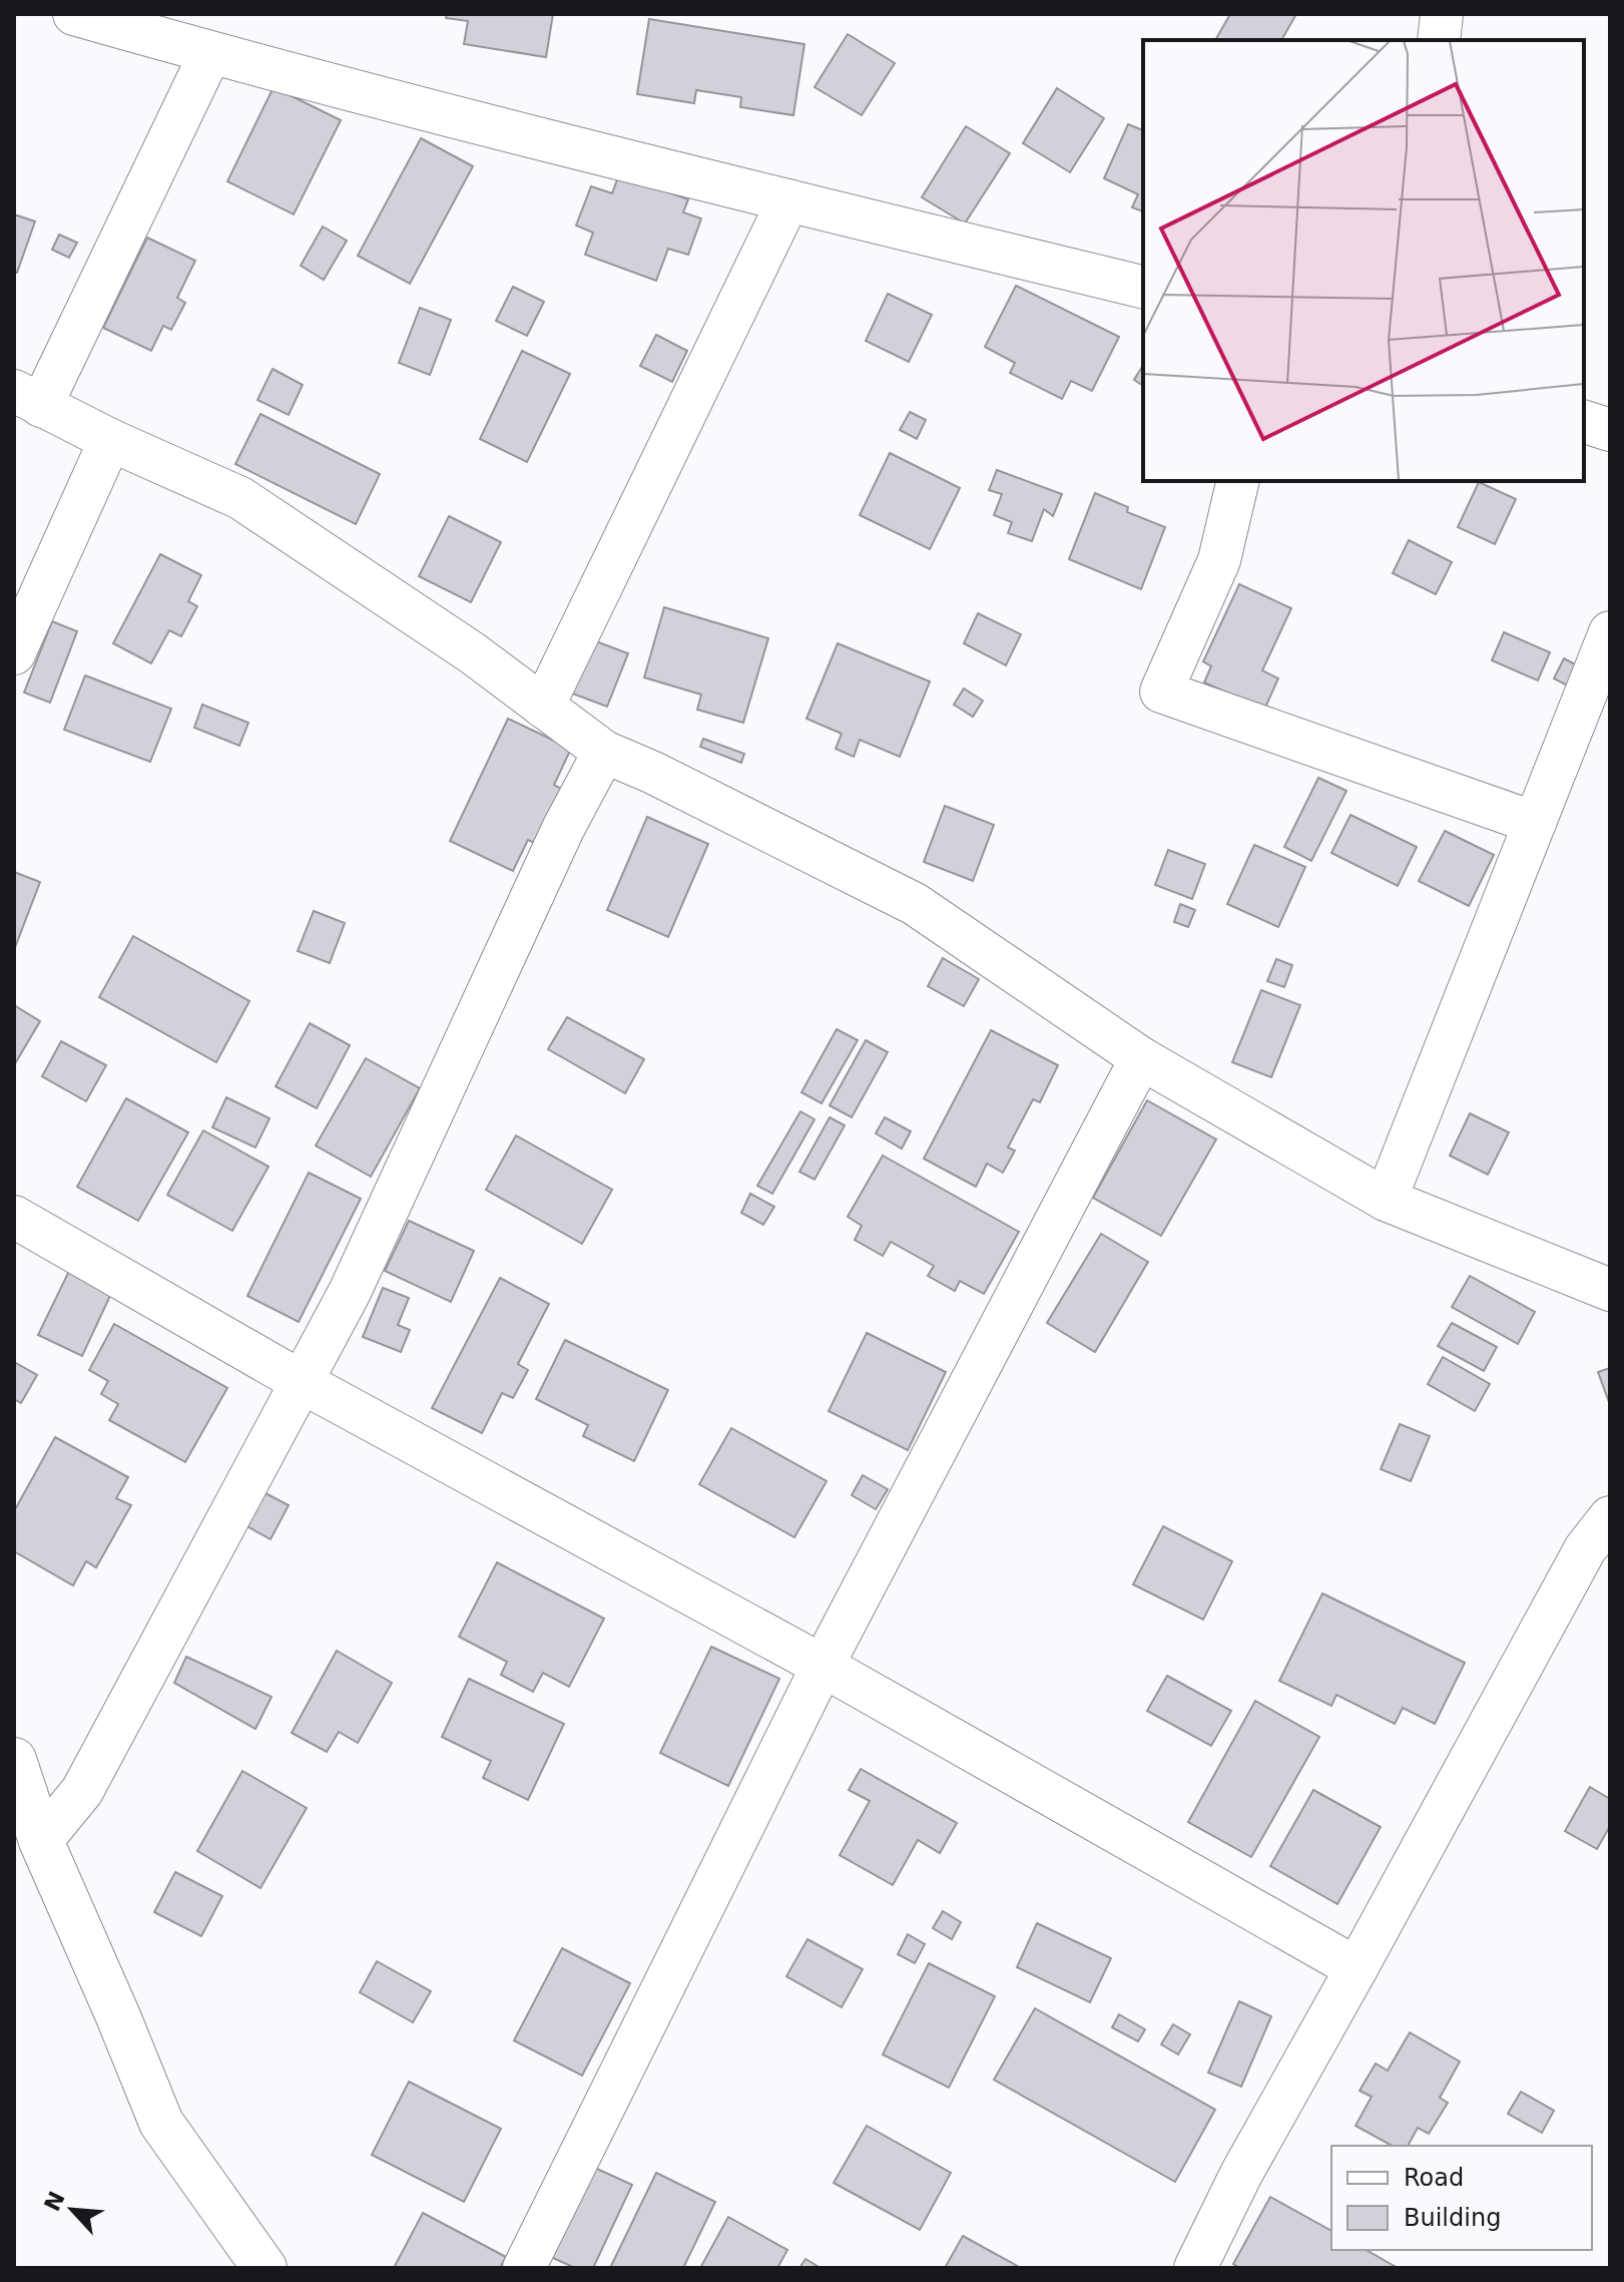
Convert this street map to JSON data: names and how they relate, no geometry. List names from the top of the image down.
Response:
{
  "legend": ["Road", "Building"],
  "north": "top left"
}
